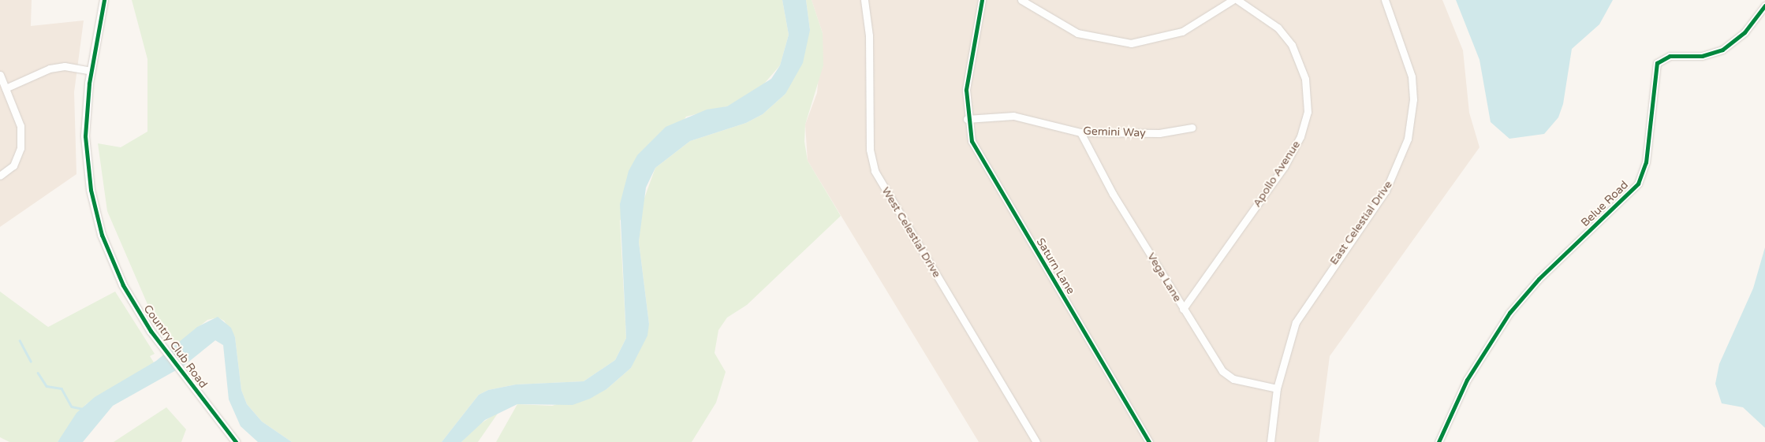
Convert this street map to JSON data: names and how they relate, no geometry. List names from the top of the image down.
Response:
{
  "streets": {
    "street": [
      "Gemini Way",
      "Apollo Avenue",
      "Belue Road",
      "East Celestial Drive",
      "West Celestial Drive",
      "Saturn Lane",
      "Vega Lane",
      "Country Club Road"
    ]
  },
  "crossings": [
    ["Gemini Way", "Saturn Lane"],
    ["Gemini Way", "Vega Lane"],
    ["Apollo Avenue", "Vega Lane"],
    ["East Celestial Drive", "Vega Lane"]
  ]
}
